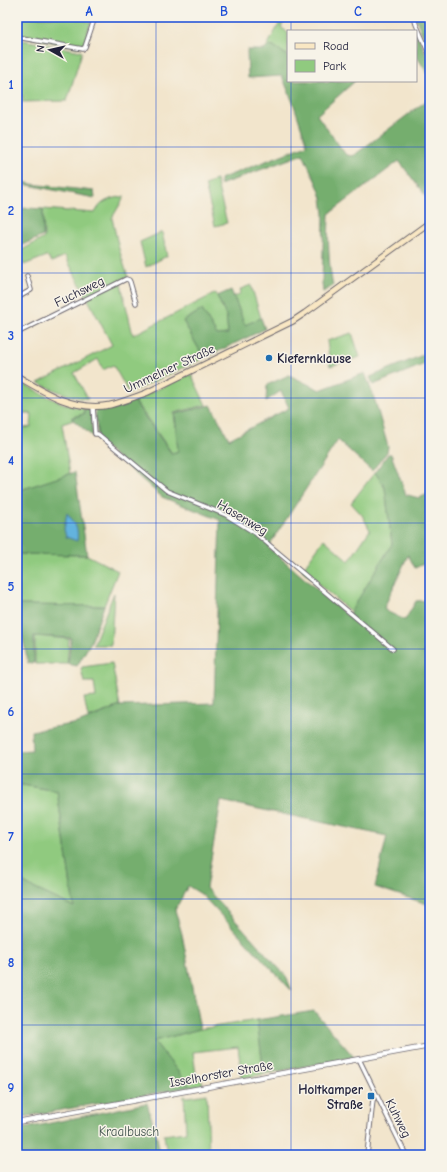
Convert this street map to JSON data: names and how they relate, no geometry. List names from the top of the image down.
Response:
{
  "streets": {
    "main road": ["Ummelner Straße"],
    "street": [
      "Fuchsweg",
      "Hasenweg",
      "Isselhorster Straße",
      "Kuhweg"
    ]
  },
  "crossings": [
    ["Ummelner Straße", "Hasenweg"]
  ],
  "parks": ["Kraalbusch"],
  "places": {
    "other": ["Kiefernklause"],
    "transit": ["Holtkamper Straße"]
  },
  "legend": ["Road", "Park"],
  "north": "left",
  "grid": {
    "columns": ["A", "B", "C"],
    "rows": [
      "1",
      "2",
      "3",
      "4",
      "5",
      "6",
      "7",
      "8",
      "9"
    ]
  }
}
